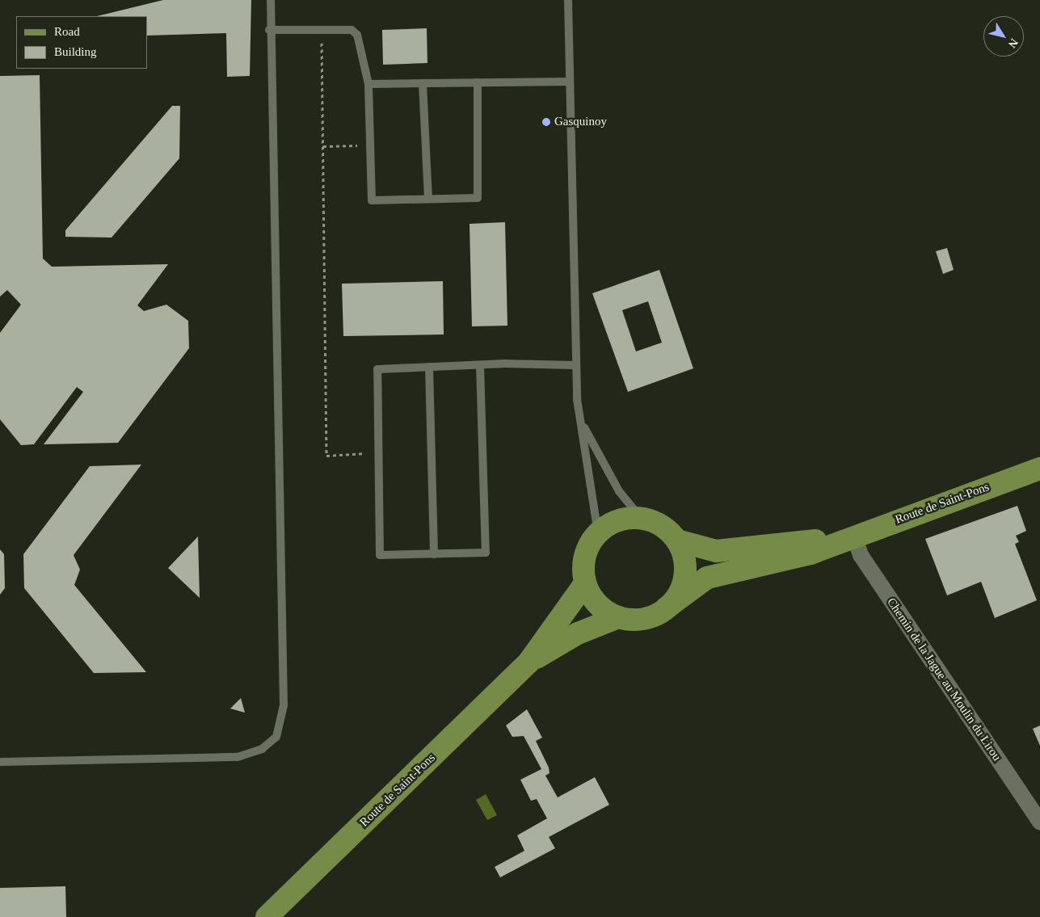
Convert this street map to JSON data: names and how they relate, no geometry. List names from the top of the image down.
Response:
{
  "streets": {
    "main road": ["Route de Saint-Pons"],
    "street": ["Chemin de la Jague au Moulin du Lirou"]
  },
  "crossings": [
    ["Route de Saint-Pons", "Chemin de la Jague au Moulin du Lirou"]
  ],
  "places": ["Gasquinoy"],
  "legend": ["Road", "Building"],
  "north": "bottom right"
}
